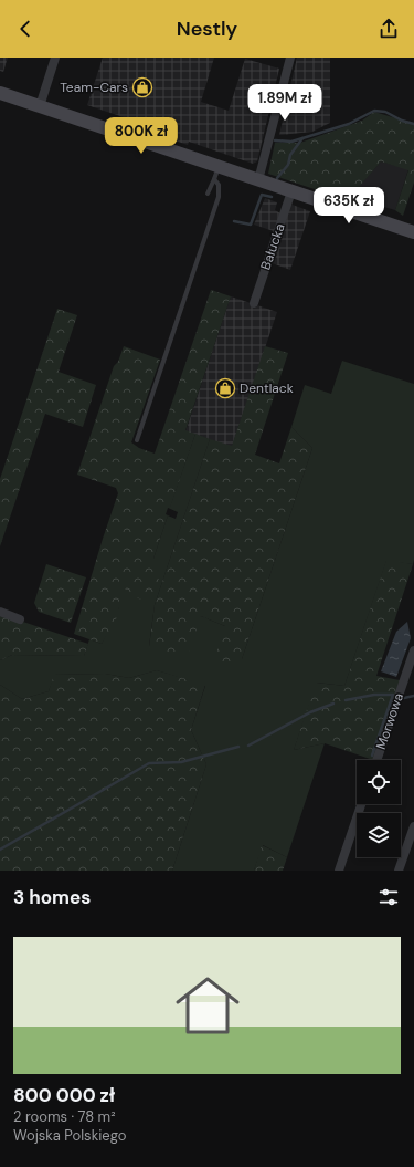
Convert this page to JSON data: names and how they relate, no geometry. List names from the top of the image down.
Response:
{
  "streets": {
    "street": ["Bałucka", "Morwowa"]
  },
  "places": {
    "shop": ["Team-Cars", "Dentlack"]
  },
  "page": {
    "header": "Nestly",
    "price": ["1.89M zł", "800K zł", "635K zł"],
    "heading": "3 homes",
    "list": [
      {
        "name": "800 000 zł",
        "note": "2 rooms · 78 m² · Wojska Polskiego"
      }
    ]
  }
}
